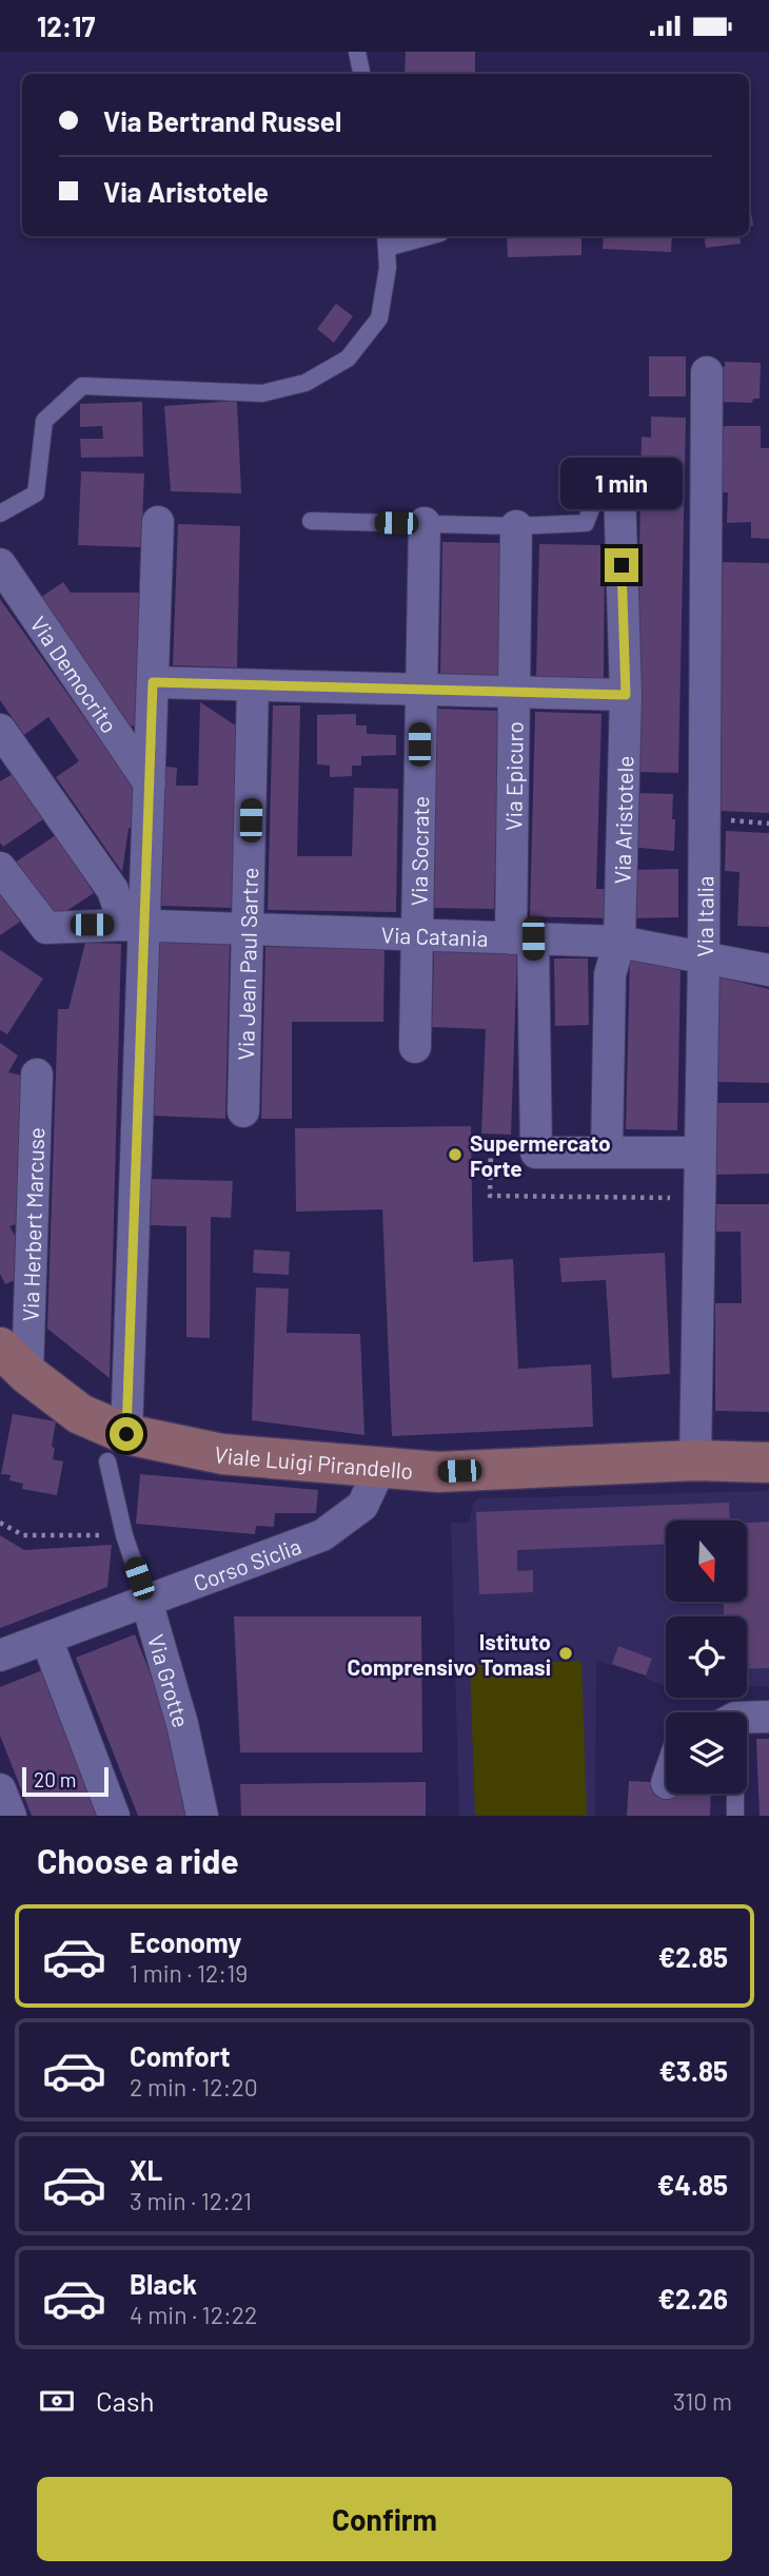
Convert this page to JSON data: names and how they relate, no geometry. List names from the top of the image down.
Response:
{
  "streets": {
    "main road": ["Viale Luigi Pirandello"],
    "street": [
      "Via Democrito",
      "Via Epicuro",
      "Via Aristotele",
      "Via Socrate",
      "Via Italia",
      "Via Catania",
      "Via Jean Paul Sartre",
      "Via Herbert Marcuse",
      "Corso Siclia",
      "Via Grotte"
    ]
  },
  "crossings": [
    ["Via Epicuro", "Via Aristotele"],
    ["Via Epicuro", "Via Catania"],
    ["Via Aristotele", "Via Catania"],
    ["Via Socrate", "Via Catania"],
    ["Via Italia", "Via Catania"],
    ["Via Italia", "Viale Luigi Pirandello"],
    ["Via Catania", "Via Jean Paul Sartre"],
    ["Via Herbert Marcuse", "Viale Luigi Pirandello"],
    ["Viale Luigi Pirandello", "Corso Siclia"],
    ["Viale Luigi Pirandello", "Via Grotte"],
    ["Corso Siclia", "Via Grotte"]
  ],
  "places": ["Supermercato Forte", "Istituto Comprensivo Tomasi"],
  "scale_bar": "20 m",
  "north": "bottom",
  "page": {
    "status": "12:17",
    "banner": ["Via Bertrand Russel", "Via Aristotele"],
    "bubble": "1 min",
    "scale": "20 m",
    "heading": "Choose a ride",
    "list": [
      {
        "name": "Economy",
        "note": "1 min · 12:19",
        "value": "€2.85"
      },
      {
        "name": "Comfort",
        "note": "2 min · 12:20",
        "value": "€3.85"
      },
      {
        "name": "XL",
        "note": "3 min · 12:21",
        "value": "€4.85"
      },
      {
        "name": "Black",
        "note": "4 min · 12:22",
        "value": "€2.26"
      }
    ],
    "pay": ["Cash", "310 m"],
    "buttons": "Confirm"
  }
}
